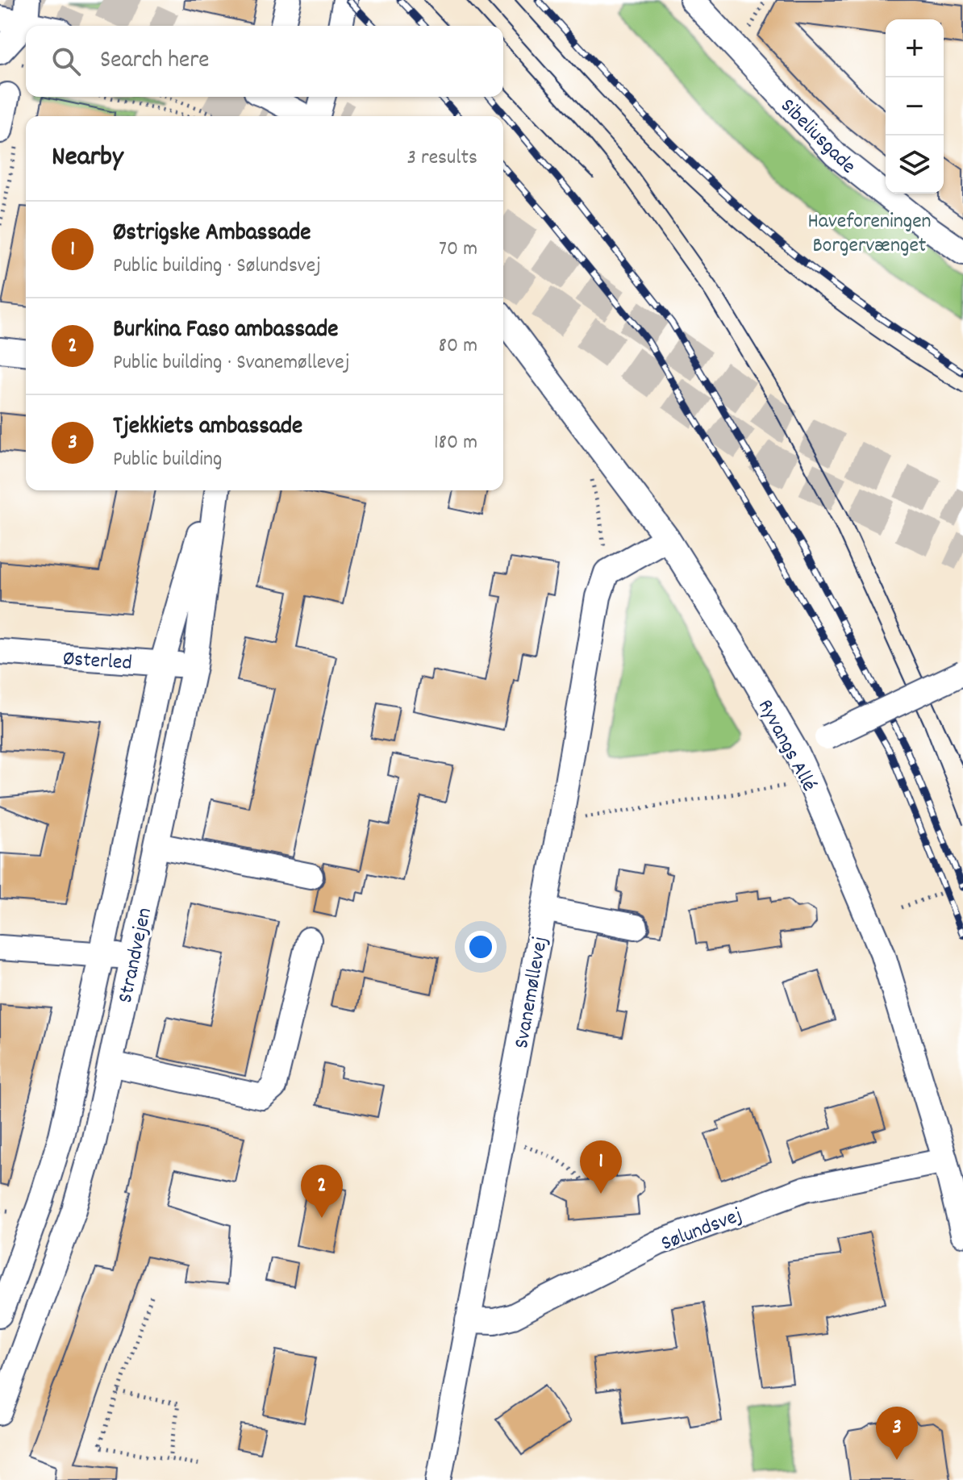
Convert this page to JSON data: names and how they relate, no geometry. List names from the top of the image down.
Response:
{
  "streets": {
    "street": [
      "Sibeliusgade",
      "Østerled",
      "Ryvangs Allé",
      "Strandvejen",
      "Svanemøllevej",
      "Sølundsvej"
    ]
  },
  "crossings": [
    ["Østerled", "Strandvejen"],
    ["Ryvangs Allé", "Sølundsvej"],
    ["Svanemøllevej", "Sølundsvej"]
  ],
  "parks": ["Haveforeningen Borgervænget"],
  "page": {
    "map_buttons": ["+", "−"],
    "search": "Search here",
    "heading": ["Nearby", "3 results"],
    "list": [
      {
        "mark": "1",
        "name": "Østrigske Ambassade",
        "note": "Public building · Sølundsvej",
        "value": "70 m"
      },
      {
        "mark": "2",
        "name": "Burkina Faso ambassade",
        "note": "Public building · Svanemøllevej",
        "value": "80 m"
      },
      {
        "mark": "3",
        "name": "Tjekkiets ambassade",
        "note": "Public building",
        "value": "180 m"
      }
    ],
    "pins": ["1", "2", "3"]
  }
}
